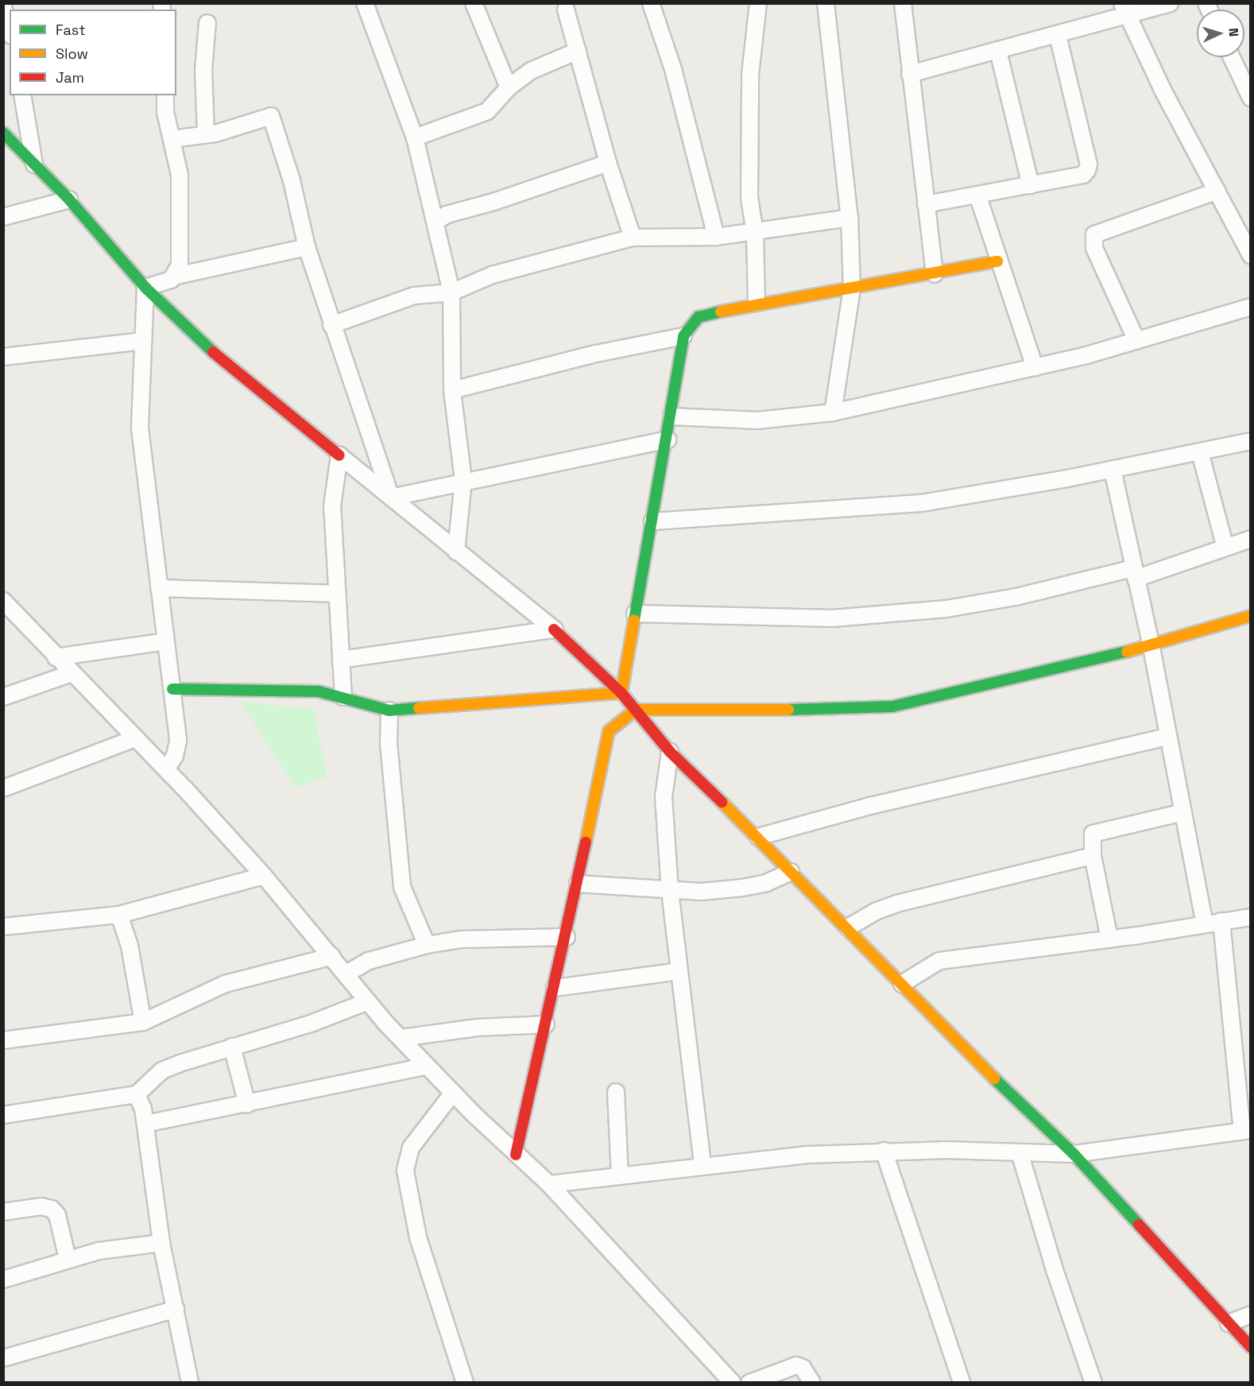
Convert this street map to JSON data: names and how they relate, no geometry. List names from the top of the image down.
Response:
{
  "legend": ["Fast", "Slow", "Jam"],
  "north": "right"
}
